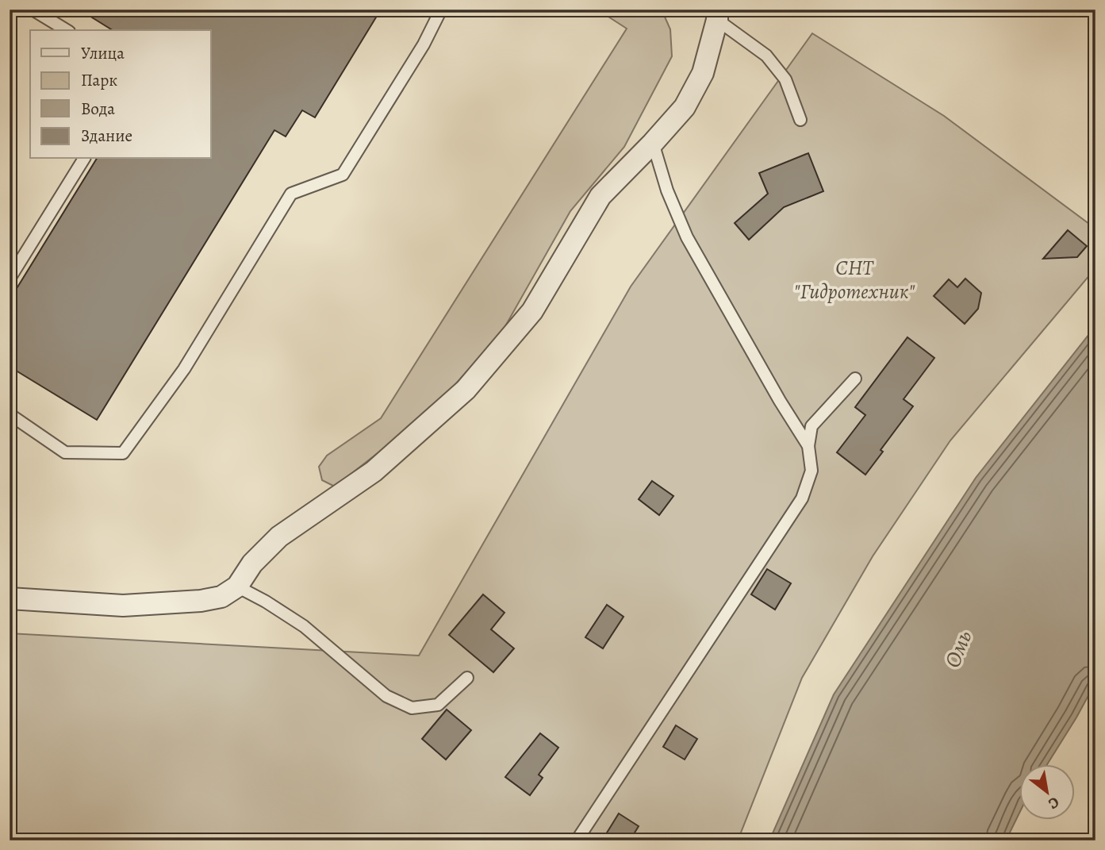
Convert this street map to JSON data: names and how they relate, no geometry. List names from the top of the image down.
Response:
{
  "water": ["Омь"],
  "parks": ["СНТ \"Гидротехник\""],
  "legend": [
    "Улица",
    "Парк",
    "Вода",
    "Здание"
  ],
  "north": "bottom right"
}
